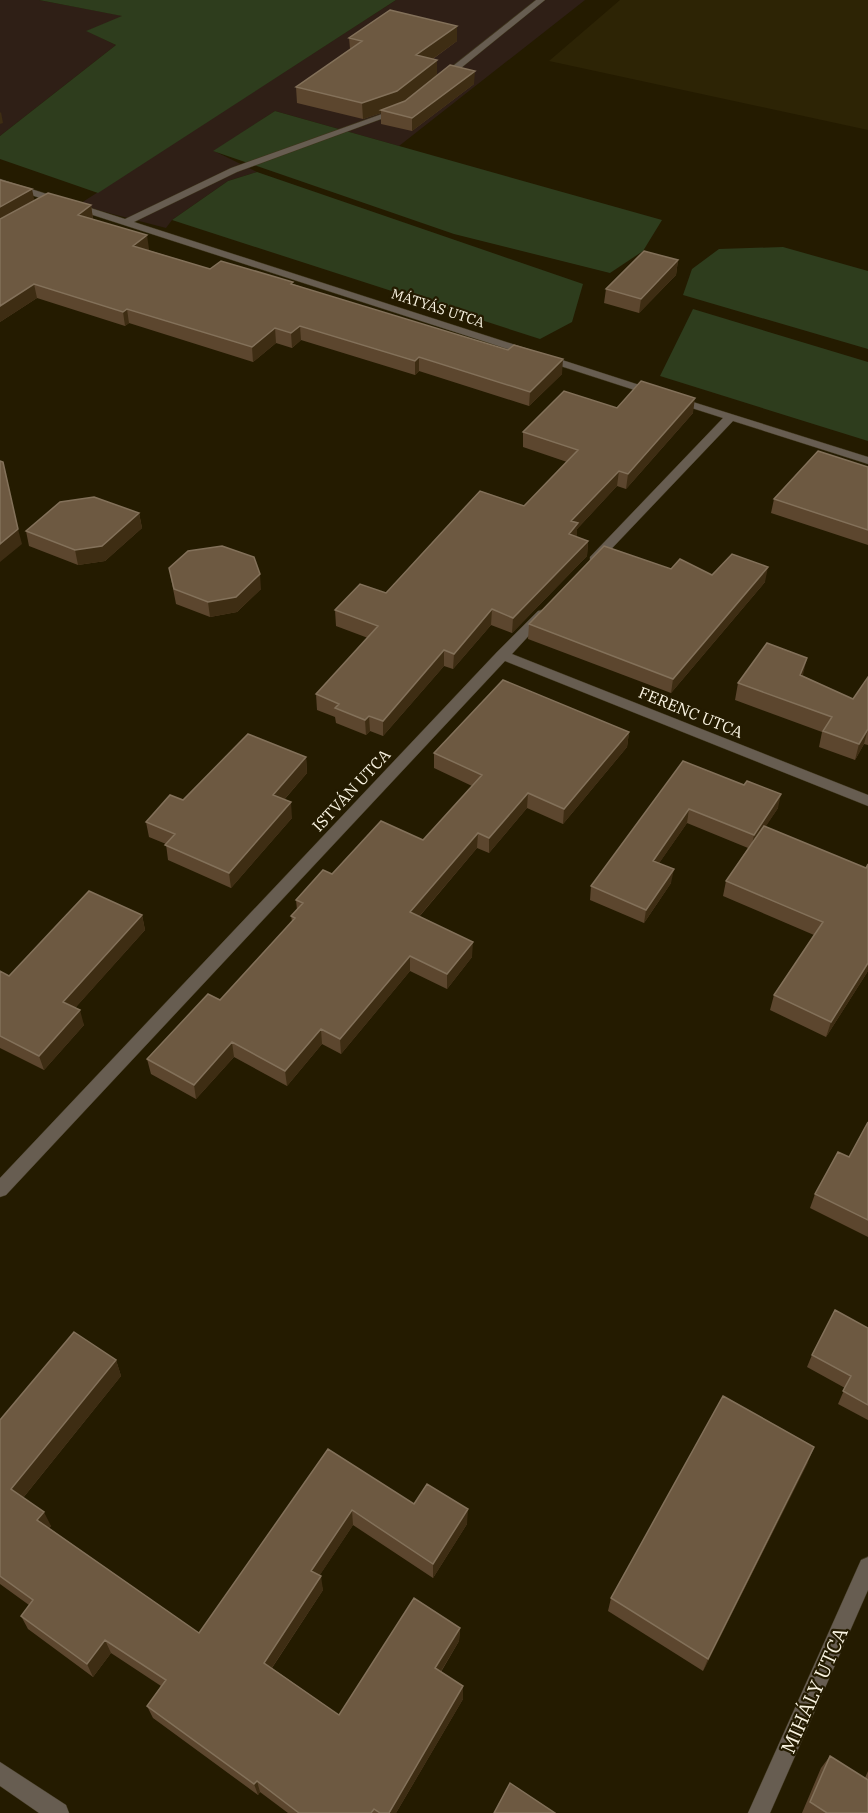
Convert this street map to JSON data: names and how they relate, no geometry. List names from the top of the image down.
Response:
{
  "streets": {
    "street": [
      "MÁTYÁS UTCA",
      "FERENC UTCA",
      "ISTVÁN UTCA",
      "MIHÁLY UTCA"
    ]
  },
  "crossings": [
    ["FERENC UTCA", "ISTVÁN UTCA"]
  ]
}
